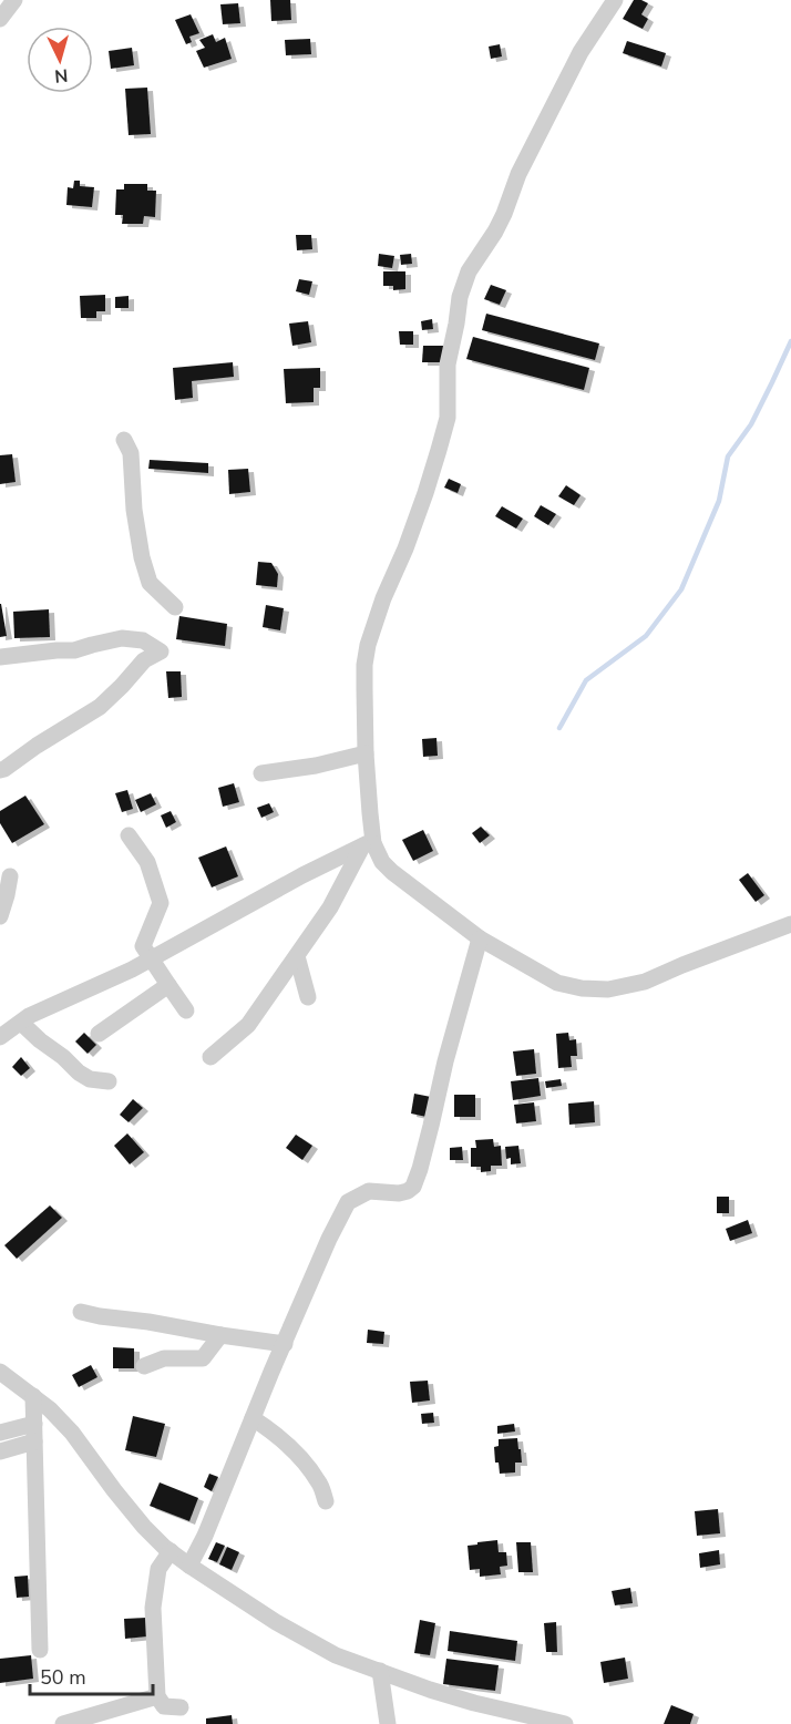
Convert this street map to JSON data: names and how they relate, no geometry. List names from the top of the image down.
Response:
{
  "scale_bar": "50 m",
  "north": "bottom"
}
